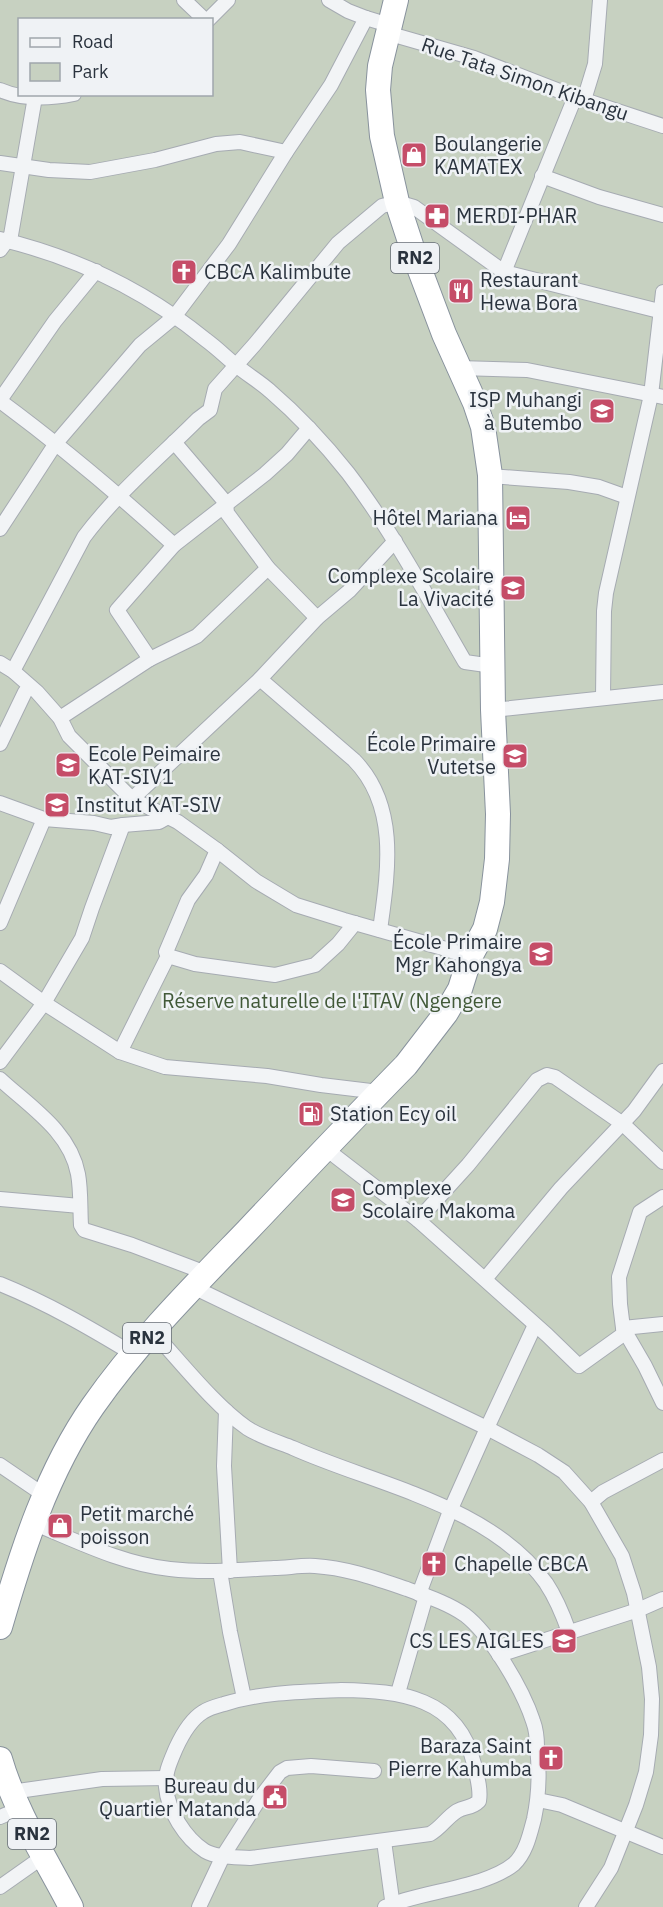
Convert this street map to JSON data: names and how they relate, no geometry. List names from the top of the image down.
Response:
{
  "streets": {
    "highway": ["RN2"],
    "street": ["Rue Tata Simon Kibangu"]
  },
  "crossings": [
    ["Rue Tata Simon Kibangu", "RN2"]
  ],
  "parks": ["Réserve naturelle de l'ITAV (Ngengere"],
  "places": {
    "shop": ["Boulangerie KAMATEX", "Petit marché poisson"],
    "pharmacy": ["MERDI-PHAR"],
    "church": ["CBCA Kalimbute", "Chapelle CBCA", "Baraza Saint Pierre Kahumba"],
    "restaurant": ["Restaurant Hewa Bora"],
    "school or university": [
      "ISP Muhangi à Butembo",
      "Complexe Scolaire La Vivacité",
      "École Primaire Vutetse",
      "Ecole Peimaire KAT-SIV1",
      "Institut KAT-SIV",
      "École Primaire Mgr Kahongya",
      "Complexe Scolaire Makoma",
      "CS LES AIGLES"
    ],
    "hotel": ["Hôtel Mariana"],
    "fuel station": ["Station Ecy oil"],
    "public building": ["Bureau du Quartier Matanda"]
  },
  "legend": ["Road", "Park"]
}
